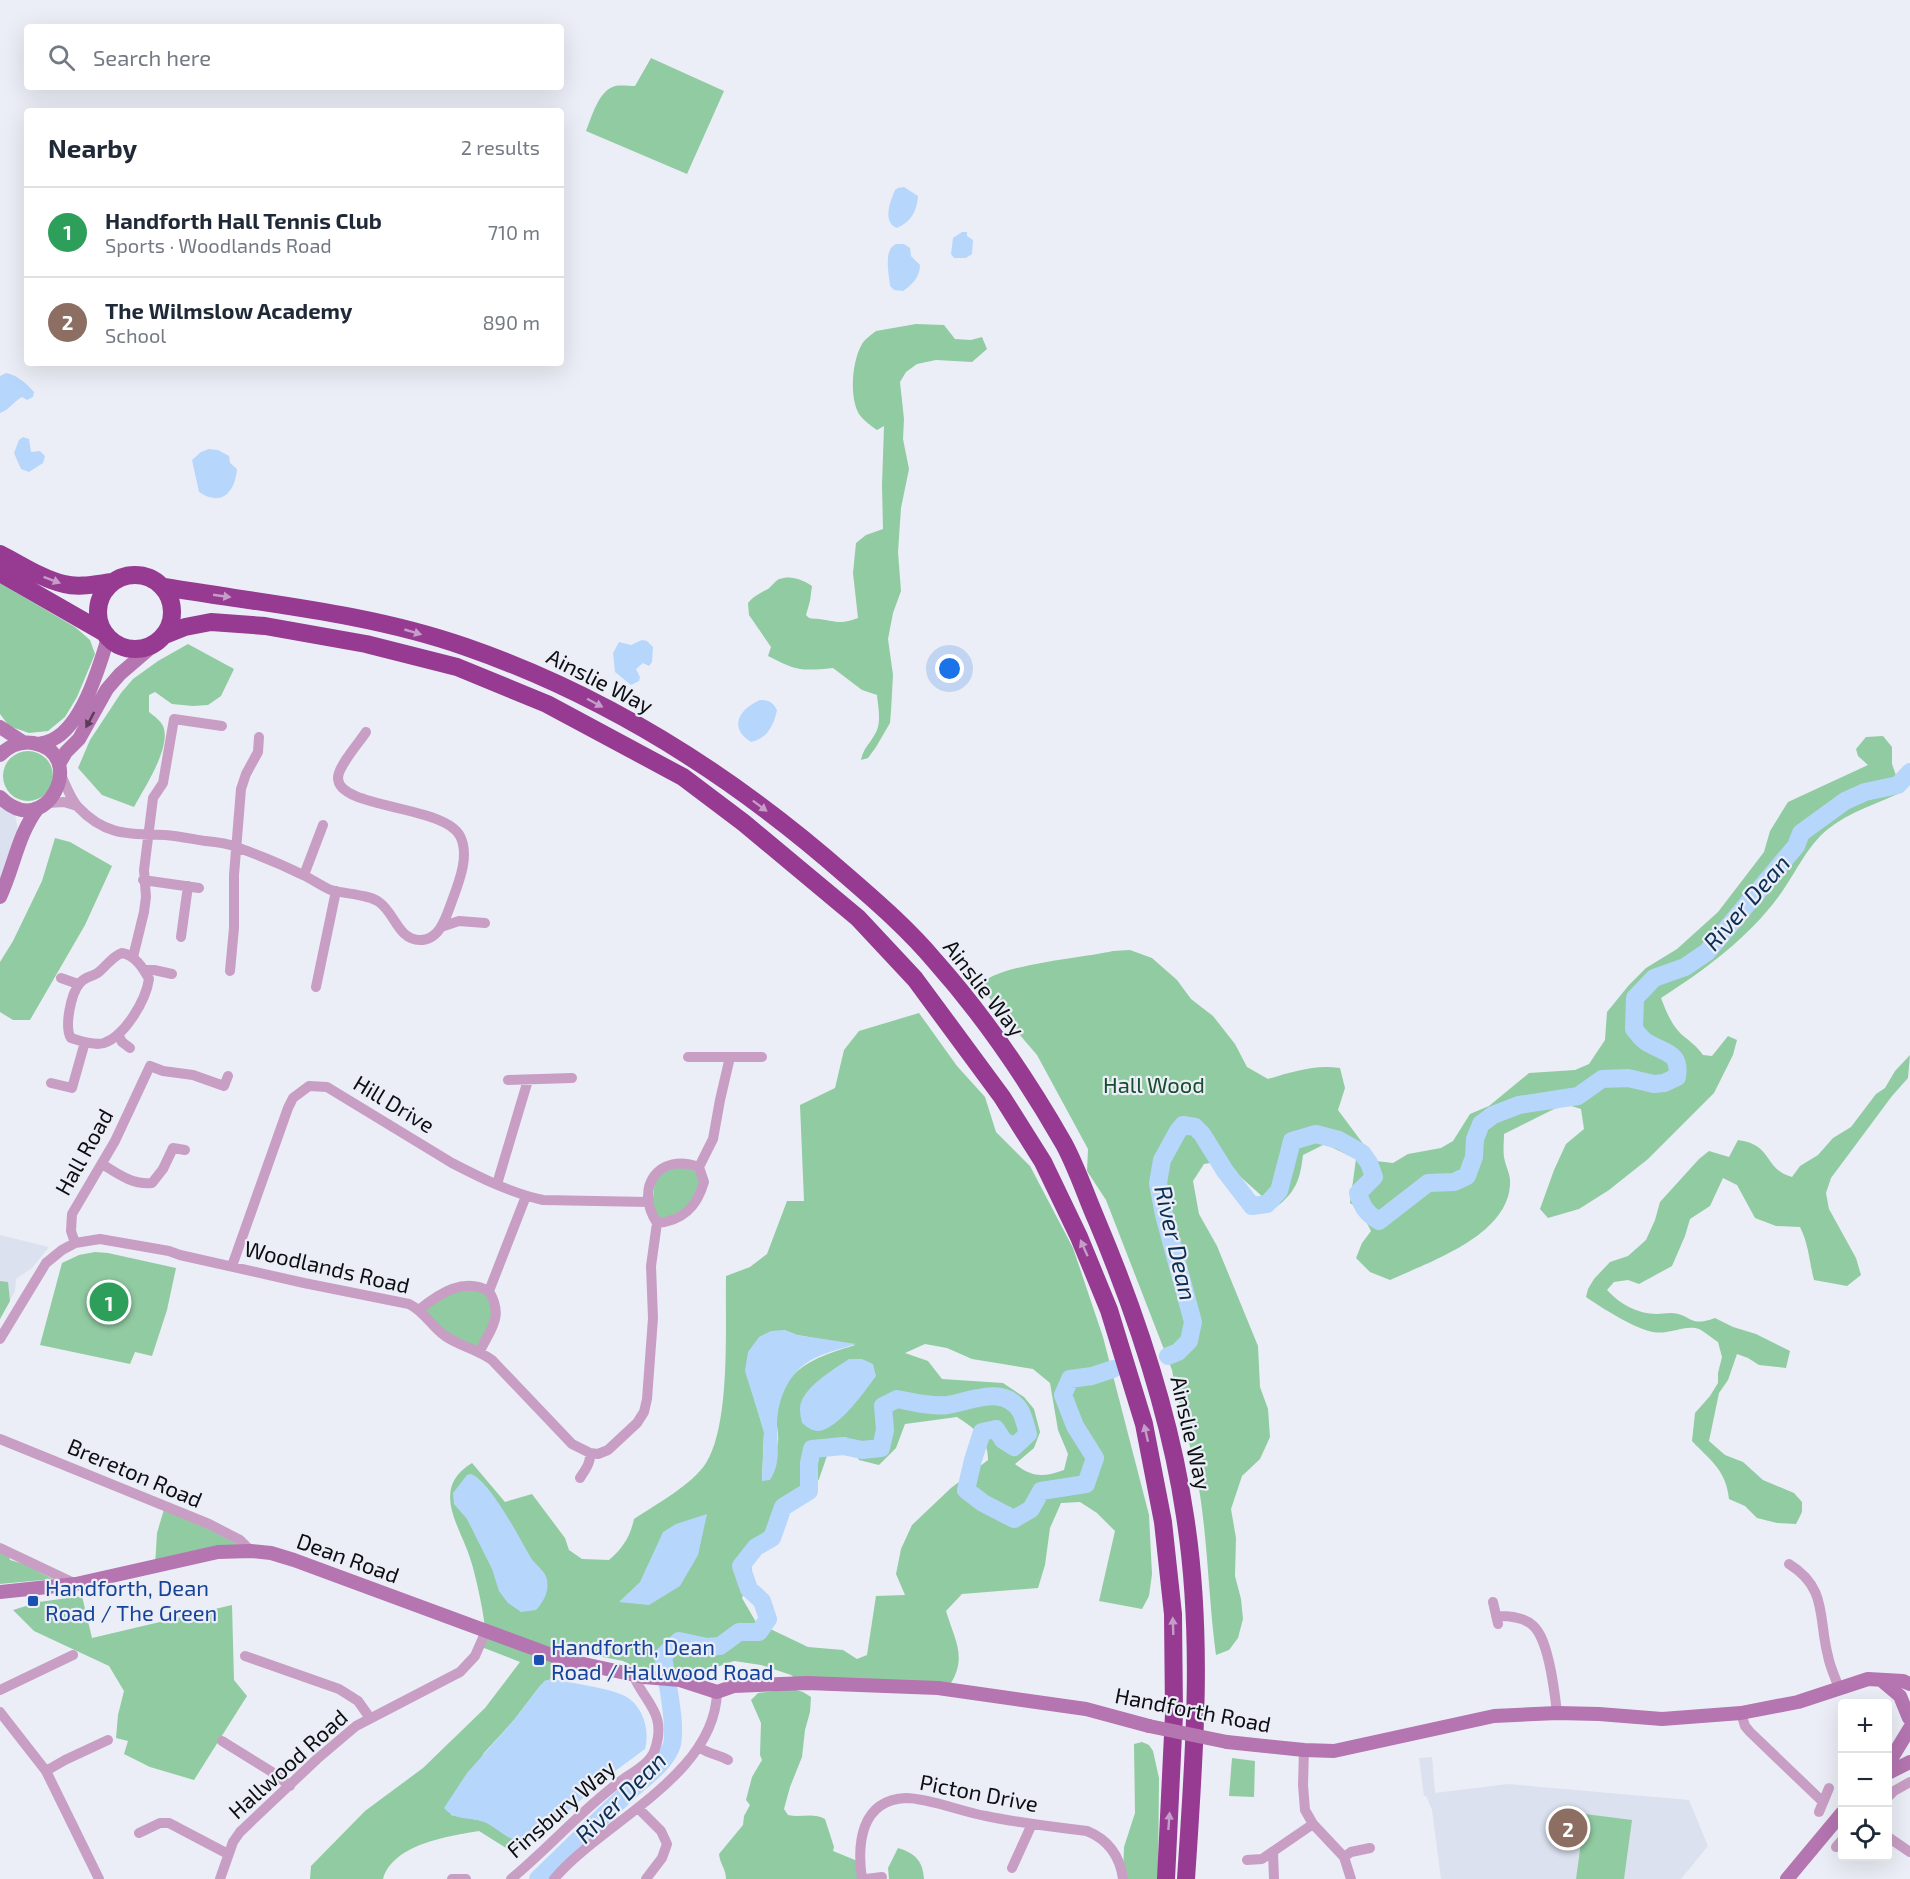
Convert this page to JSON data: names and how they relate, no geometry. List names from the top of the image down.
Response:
{
  "streets": {
    "highway": ["Ainslie Way"],
    "main road": ["Dean Road", "Handforth Road"],
    "street": [
      "Hill Drive",
      "Hall Road",
      "Woodlands Road",
      "Brereton Road",
      "Hallwood Road",
      "Picton Drive",
      "Finsbury Way"
    ]
  },
  "crossings": [
    ["Hill Drive", "Woodlands Road"],
    ["Hall Road", "Woodlands Road"],
    ["Brereton Road", "Dean Road"],
    ["Dean Road", "Handforth Road"],
    ["Dean Road", "Hallwood Road"],
    ["Dean Road", "Finsbury Way"]
  ],
  "water": ["River Dean"],
  "parks": ["Hall Wood"],
  "places": {
    "transit": ["Handforth, Dean Road / The Green", "Handforth, Dean Road / Hallwood Road"]
  },
  "page": {
    "search": "Search here",
    "heading": ["Nearby", "2 results"],
    "list": [
      {
        "mark": "1",
        "name": "Handforth Hall Tennis Club",
        "note": "Sports · Woodlands Road",
        "value": "710 m"
      },
      {
        "mark": "2",
        "name": "The Wilmslow Academy",
        "note": "School",
        "value": "890 m"
      }
    ],
    "pins": ["1", "2"],
    "map_buttons": ["+", "−"]
  }
}
